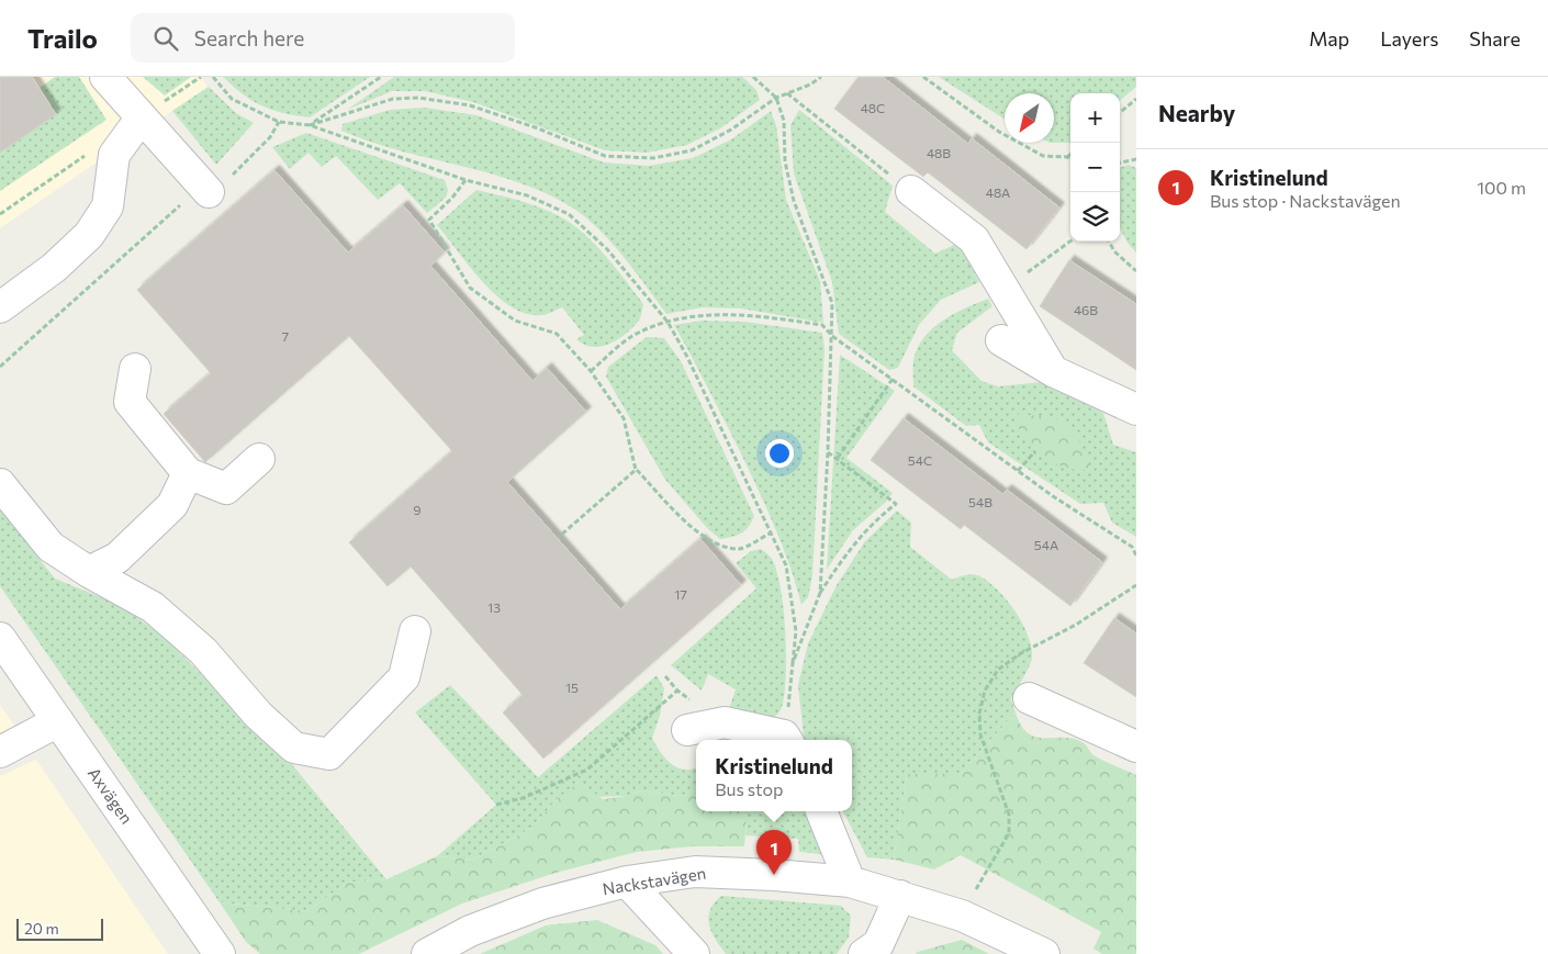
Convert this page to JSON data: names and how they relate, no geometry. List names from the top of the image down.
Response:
{
  "streets": {
    "street": ["Axvägen", "Nackstavägen"]
  },
  "house_numbers": [
    "48C",
    "48B",
    "48A",
    "46B",
    "7",
    "54C",
    "54B",
    "9",
    "54A",
    "17",
    "13",
    "15"
  ],
  "scale_bar": "20 m",
  "north": "bottom left",
  "page": {
    "header": "Trailo",
    "search": "Search here",
    "nav": ["Map", "Layers", "Share"],
    "heading": "Nearby",
    "map_buttons": ["+", "−"],
    "list": [
      {
        "mark": "1",
        "name": "Kristinelund",
        "note": "Bus stop · Nackstavägen",
        "value": "100 m"
      }
    ],
    "popup": ["Kristinelund", "Bus stop"],
    "pins": "1",
    "scale": "20 m"
  }
}
